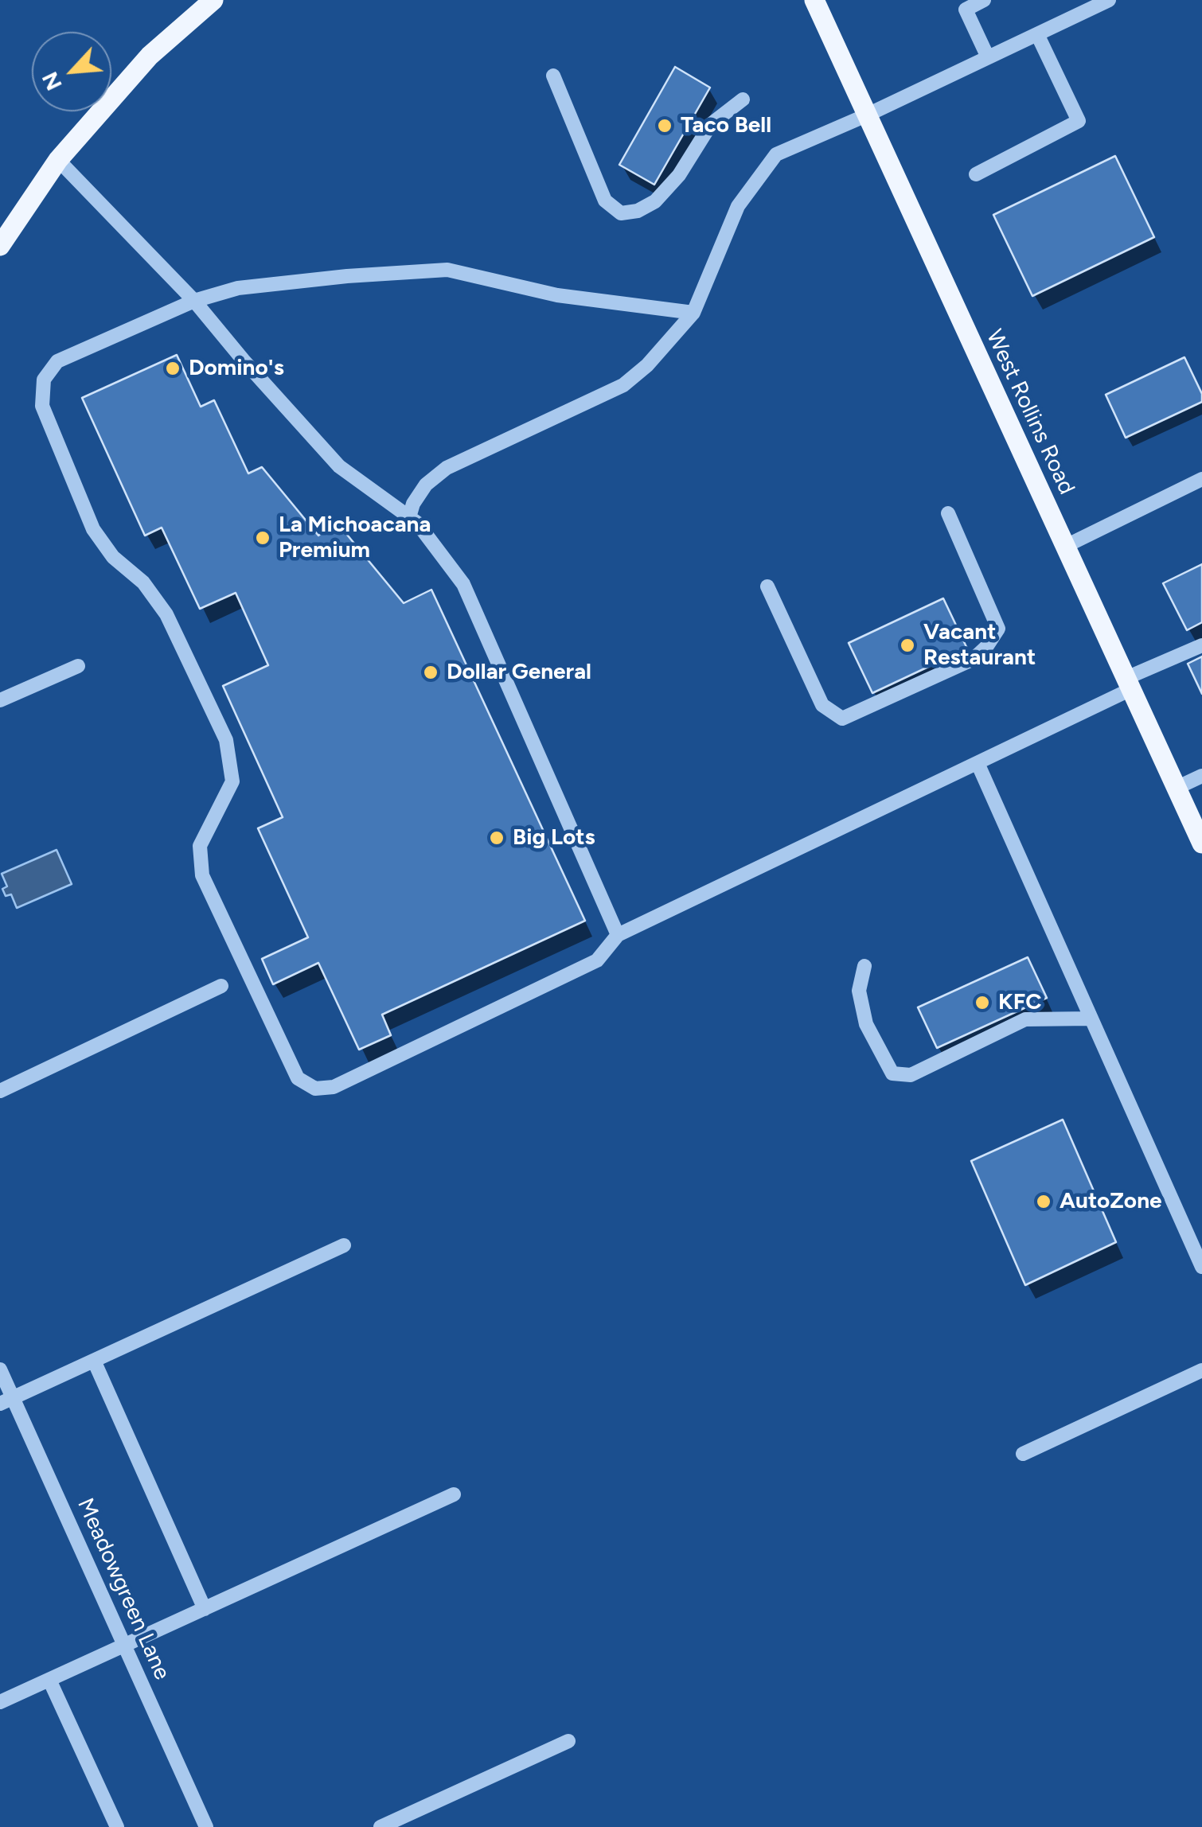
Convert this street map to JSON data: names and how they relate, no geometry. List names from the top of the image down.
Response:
{
  "streets": {
    "main road": ["West Rollins Road"],
    "street": ["Meadowgreen Lane"]
  },
  "places": [
    "Taco Bell",
    "Domino's",
    "La Michoacana Premium",
    "Vacant Restaurant",
    "Dollar General",
    "Big Lots",
    "KFC",
    "AutoZone"
  ],
  "north": "bottom left"
}
